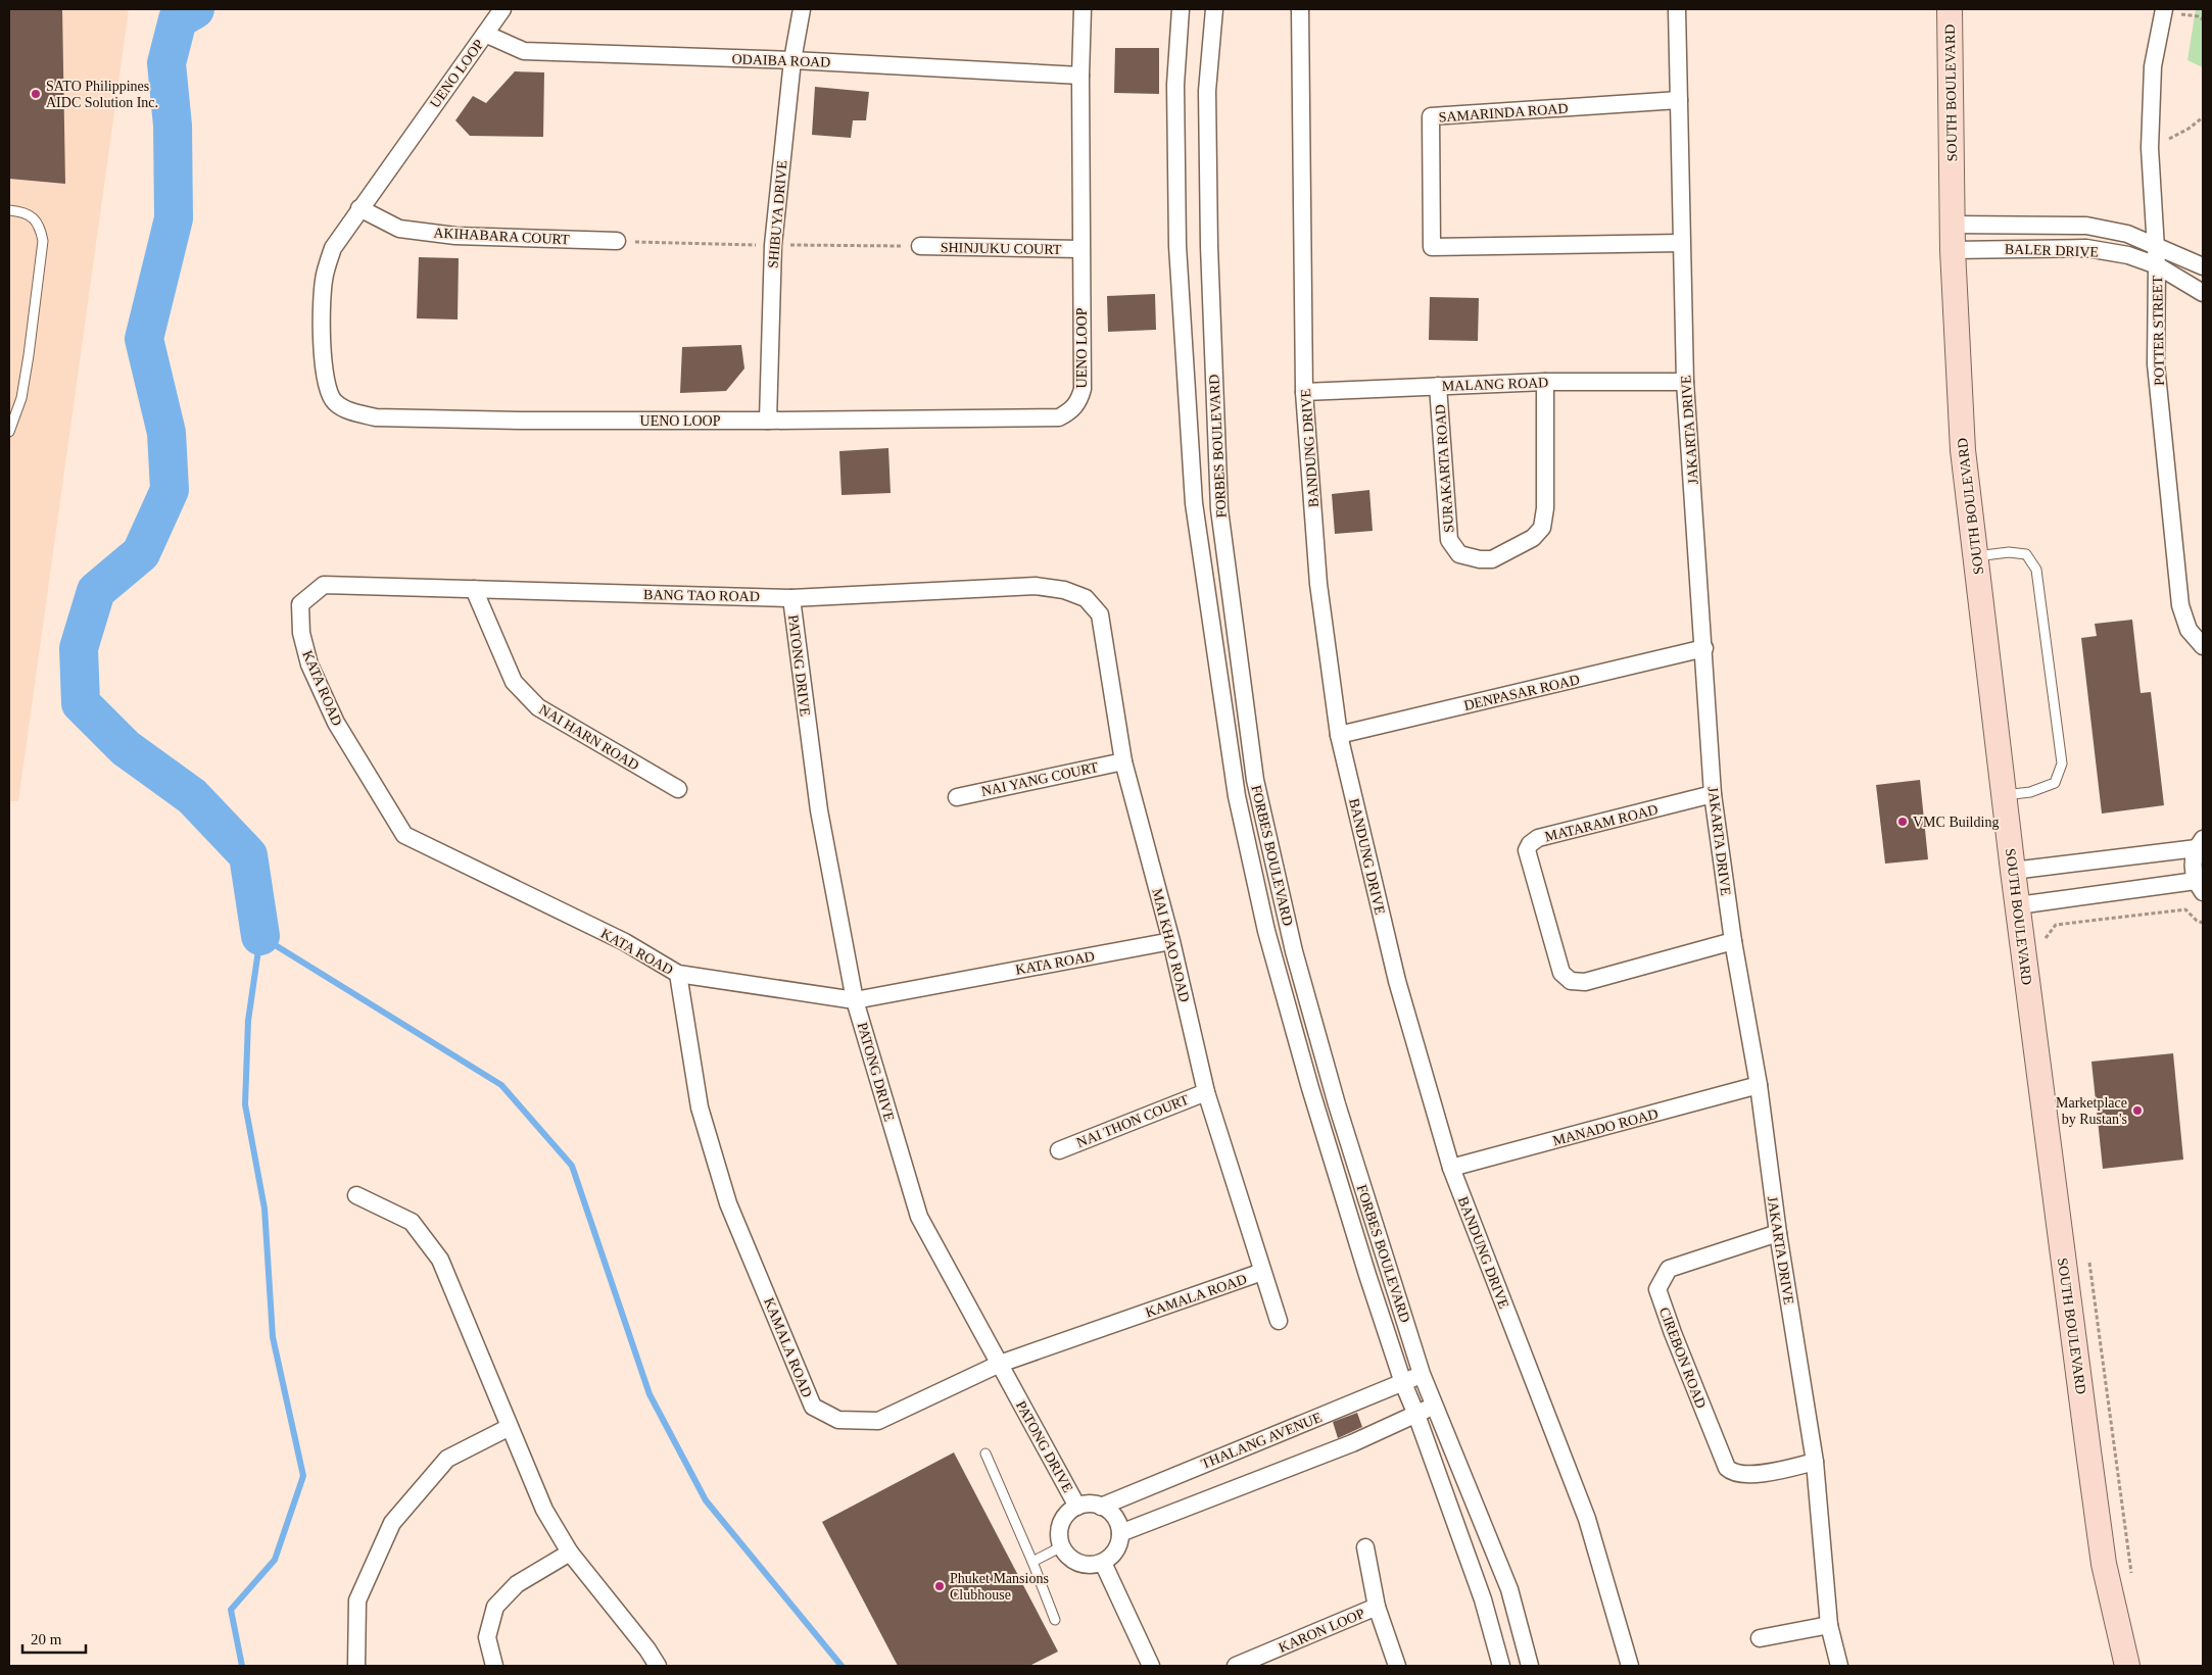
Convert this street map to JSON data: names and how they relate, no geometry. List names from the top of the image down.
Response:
{
  "streets": {
    "main road": ["SOUTH BOULEVARD"],
    "street": [
      "ODAIBA ROAD",
      "UENO LOOP",
      "SAMARINDA ROAD",
      "SHIBUYA DRIVE",
      "AKIHABARA COURT",
      "SHINJUKU COURT",
      "BALER DRIVE",
      "POTTER STREET",
      "MALANG ROAD",
      "JAKARTA DRIVE",
      "FORBES BOULEVARD",
      "BANDUNG DRIVE",
      "SURAKARTA ROAD",
      "BANG TAO ROAD",
      "PATONG DRIVE",
      "KATA ROAD",
      "DENPASAR ROAD",
      "NAI HARN ROAD",
      "NAI YANG COURT",
      "MATARAM ROAD",
      "MAI KHAO ROAD",
      "NAI THON COURT",
      "MANADO ROAD",
      "KAMALA ROAD",
      "CIREBON ROAD",
      "THALANG AVENUE",
      "KARON LOOP"
    ]
  },
  "crossings": [
    ["ODAIBA ROAD", "UENO LOOP"],
    ["ODAIBA ROAD", "SHIBUYA DRIVE"],
    ["UENO LOOP", "SHIBUYA DRIVE"],
    ["UENO LOOP", "AKIHABARA COURT"],
    ["UENO LOOP", "SHINJUKU COURT"],
    ["SOUTH BOULEVARD", "BALER DRIVE"],
    ["SAMARINDA ROAD", "JAKARTA DRIVE"],
    ["BALER DRIVE", "POTTER STREET"],
    ["MALANG ROAD", "JAKARTA DRIVE"],
    ["MALANG ROAD", "BANDUNG DRIVE"],
    ["MALANG ROAD", "SURAKARTA ROAD"],
    ["JAKARTA DRIVE", "DENPASAR ROAD"],
    ["JAKARTA DRIVE", "MATARAM ROAD"],
    ["JAKARTA DRIVE", "MANADO ROAD"],
    ["JAKARTA DRIVE", "CIREBON ROAD"],
    ["FORBES BOULEVARD", "THALANG AVENUE"],
    ["BANDUNG DRIVE", "DENPASAR ROAD"],
    ["BANDUNG DRIVE", "MANADO ROAD"],
    ["BANG TAO ROAD", "PATONG DRIVE"],
    ["BANG TAO ROAD", "KATA ROAD"],
    ["BANG TAO ROAD", "NAI HARN ROAD"],
    ["BANG TAO ROAD", "MAI KHAO ROAD"],
    ["PATONG DRIVE", "KATA ROAD"],
    ["PATONG DRIVE", "KAMALA ROAD"],
    ["PATONG DRIVE", "THALANG AVENUE"],
    ["KATA ROAD", "MAI KHAO ROAD"],
    ["KATA ROAD", "KAMALA ROAD"],
    ["NAI YANG COURT", "MAI KHAO ROAD"],
    ["MAI KHAO ROAD", "NAI THON COURT"],
    ["MAI KHAO ROAD", "KAMALA ROAD"]
  ],
  "places": [
    "SATO Philippines AIDC Solution Inc.",
    "VMC Building",
    "Marketplace by Rustan's",
    "Phuket Mansions Clubhouse"
  ],
  "scale_bar": "20 m"
}
